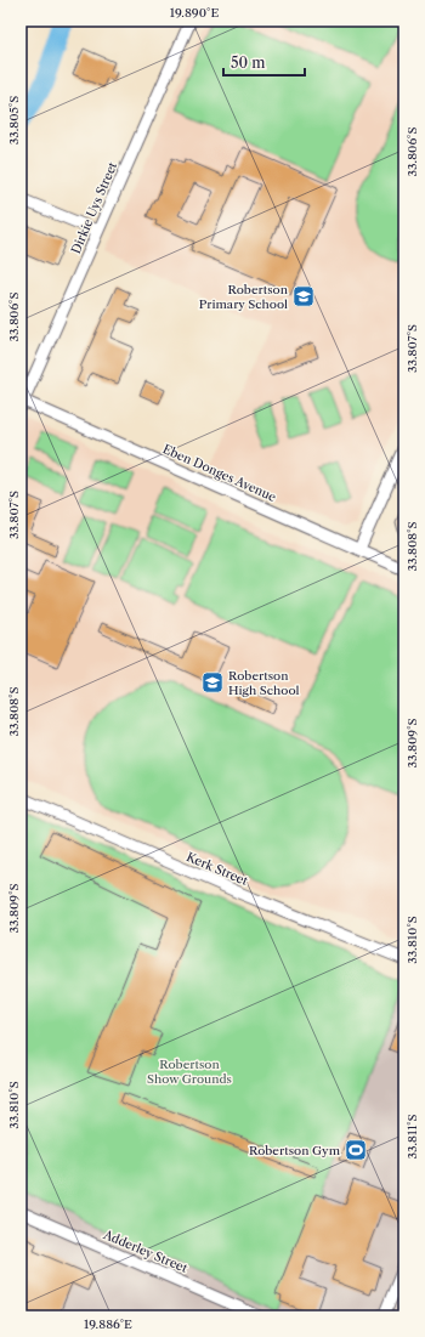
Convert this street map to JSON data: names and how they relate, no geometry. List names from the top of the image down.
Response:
{
  "streets": {
    "street": [
      "Dirkie Uys Street",
      "Eben Donges Avenue",
      "Kerk Street",
      "Adderley Street"
    ]
  },
  "crossings": [
    ["Dirkie Uys Street", "Eben Donges Avenue"]
  ],
  "parks": ["Robertson Show Grounds"],
  "places": {
    "school or university": ["Robertson Primary School", "Robertson High School"],
    "sports": ["Robertson Gym"]
  },
  "scale_bar": "50 m",
  "coordinates": [
    "19.890°E",
    "33.805°S",
    "33.806°S",
    "33.807°S",
    "33.808°S",
    "33.809°S",
    "33.810°S",
    "33.811°S",
    "19.886°E"
  ]
}
